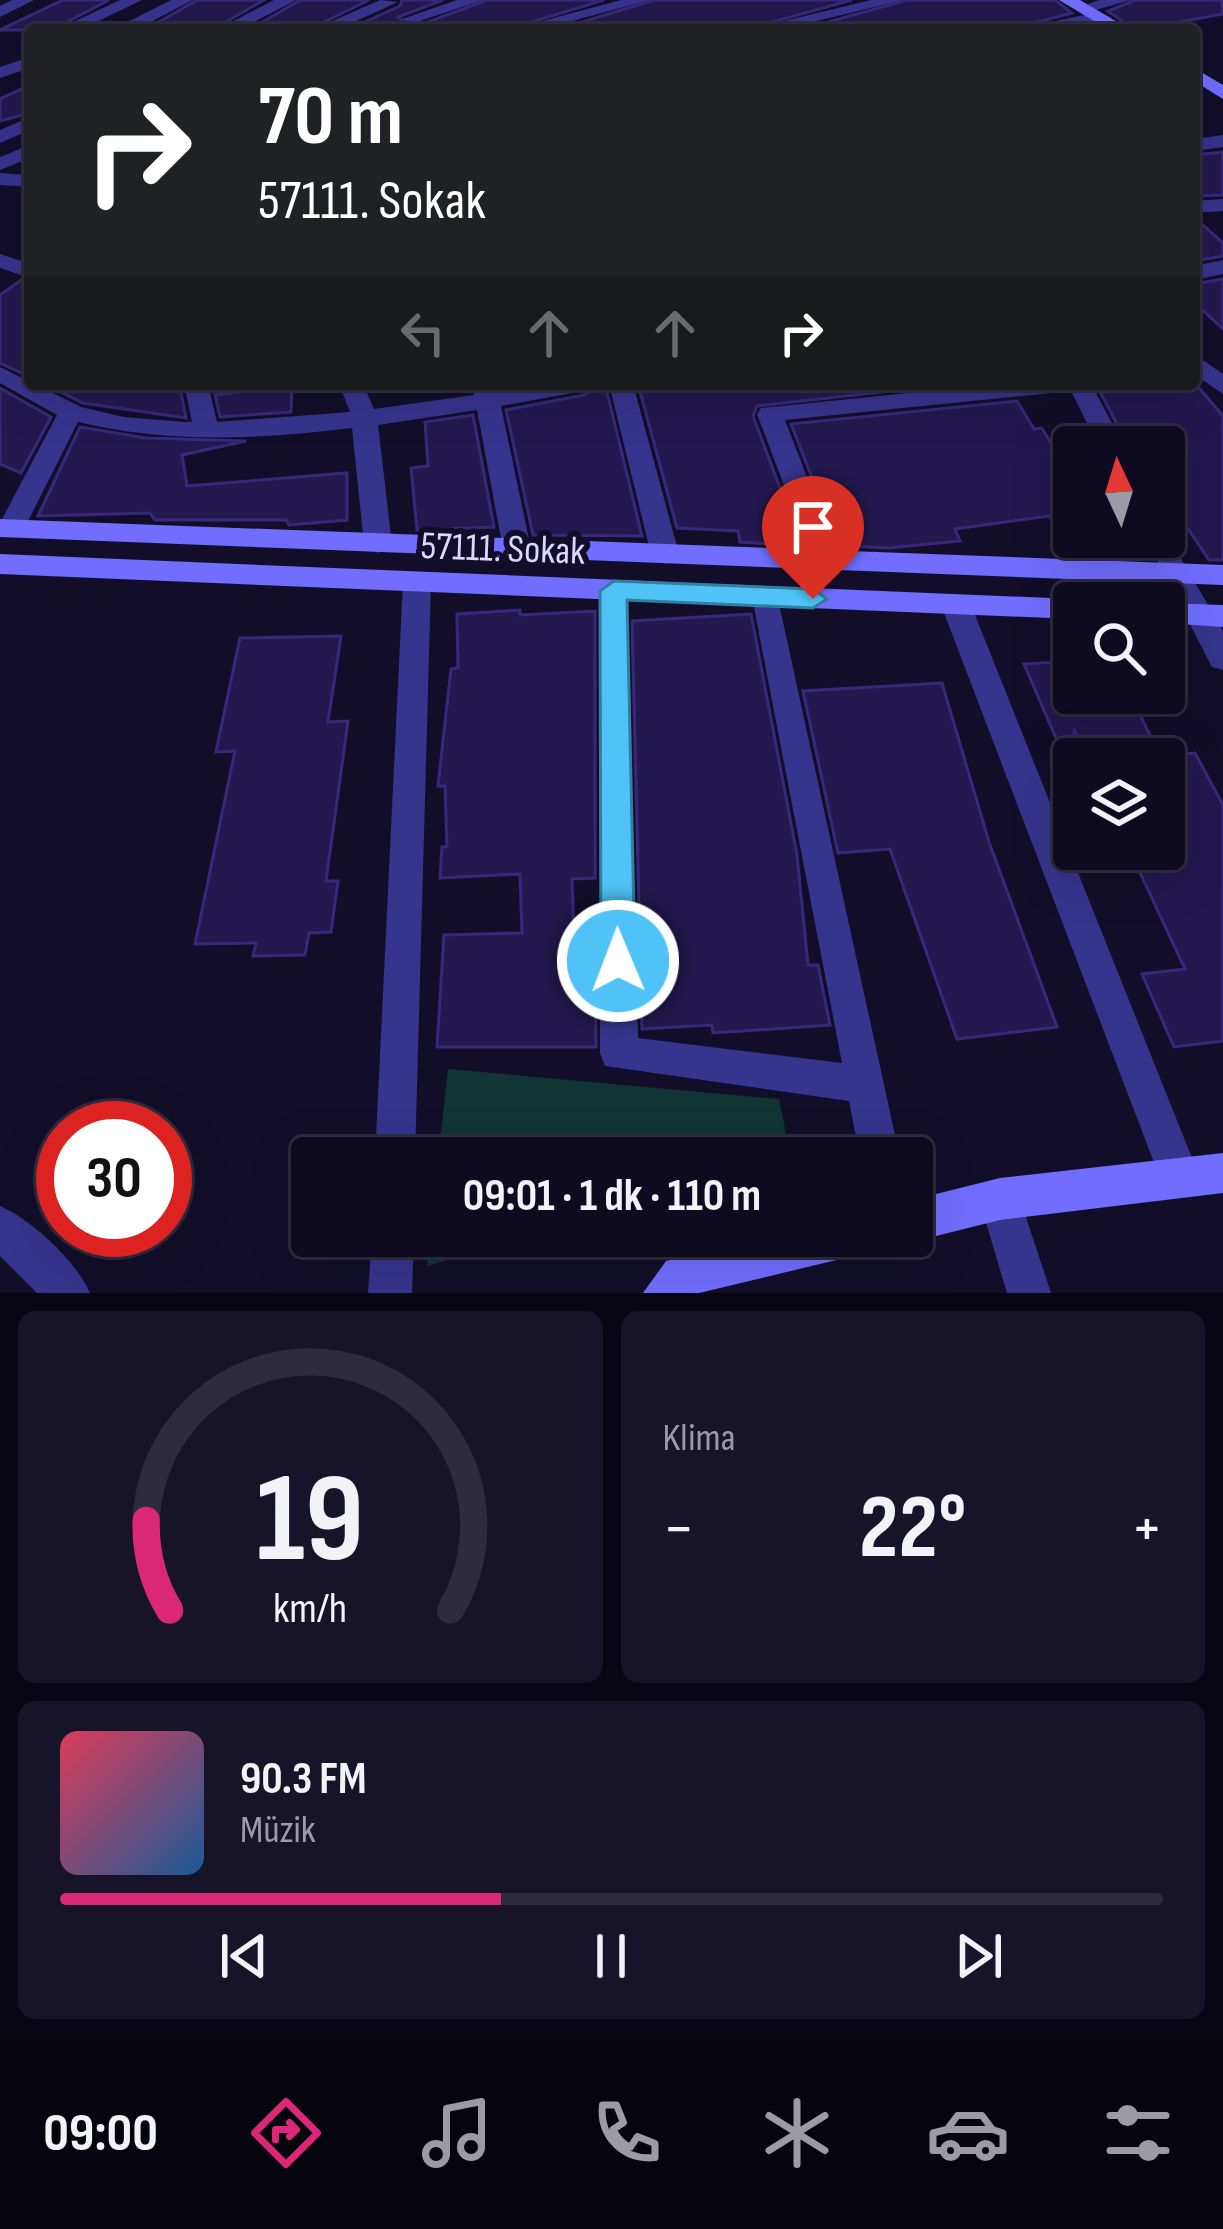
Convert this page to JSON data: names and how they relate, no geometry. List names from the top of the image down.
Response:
{
  "streets": {
    "main road": ["57111. Sokak"]
  },
  "north": "top",
  "page": {
    "turn": ["70 m", "57111. Sokak"],
    "limit": "30",
    "trip": "09:01 · 1 dk · 110 m",
    "tile": "Klima",
    "heat": ["−", "22°", "+"],
    "song": ["90.3 FM", "Müzik"],
    "tabs": "09:00",
    "gauge": ["19", "km/h"]
  }
}
